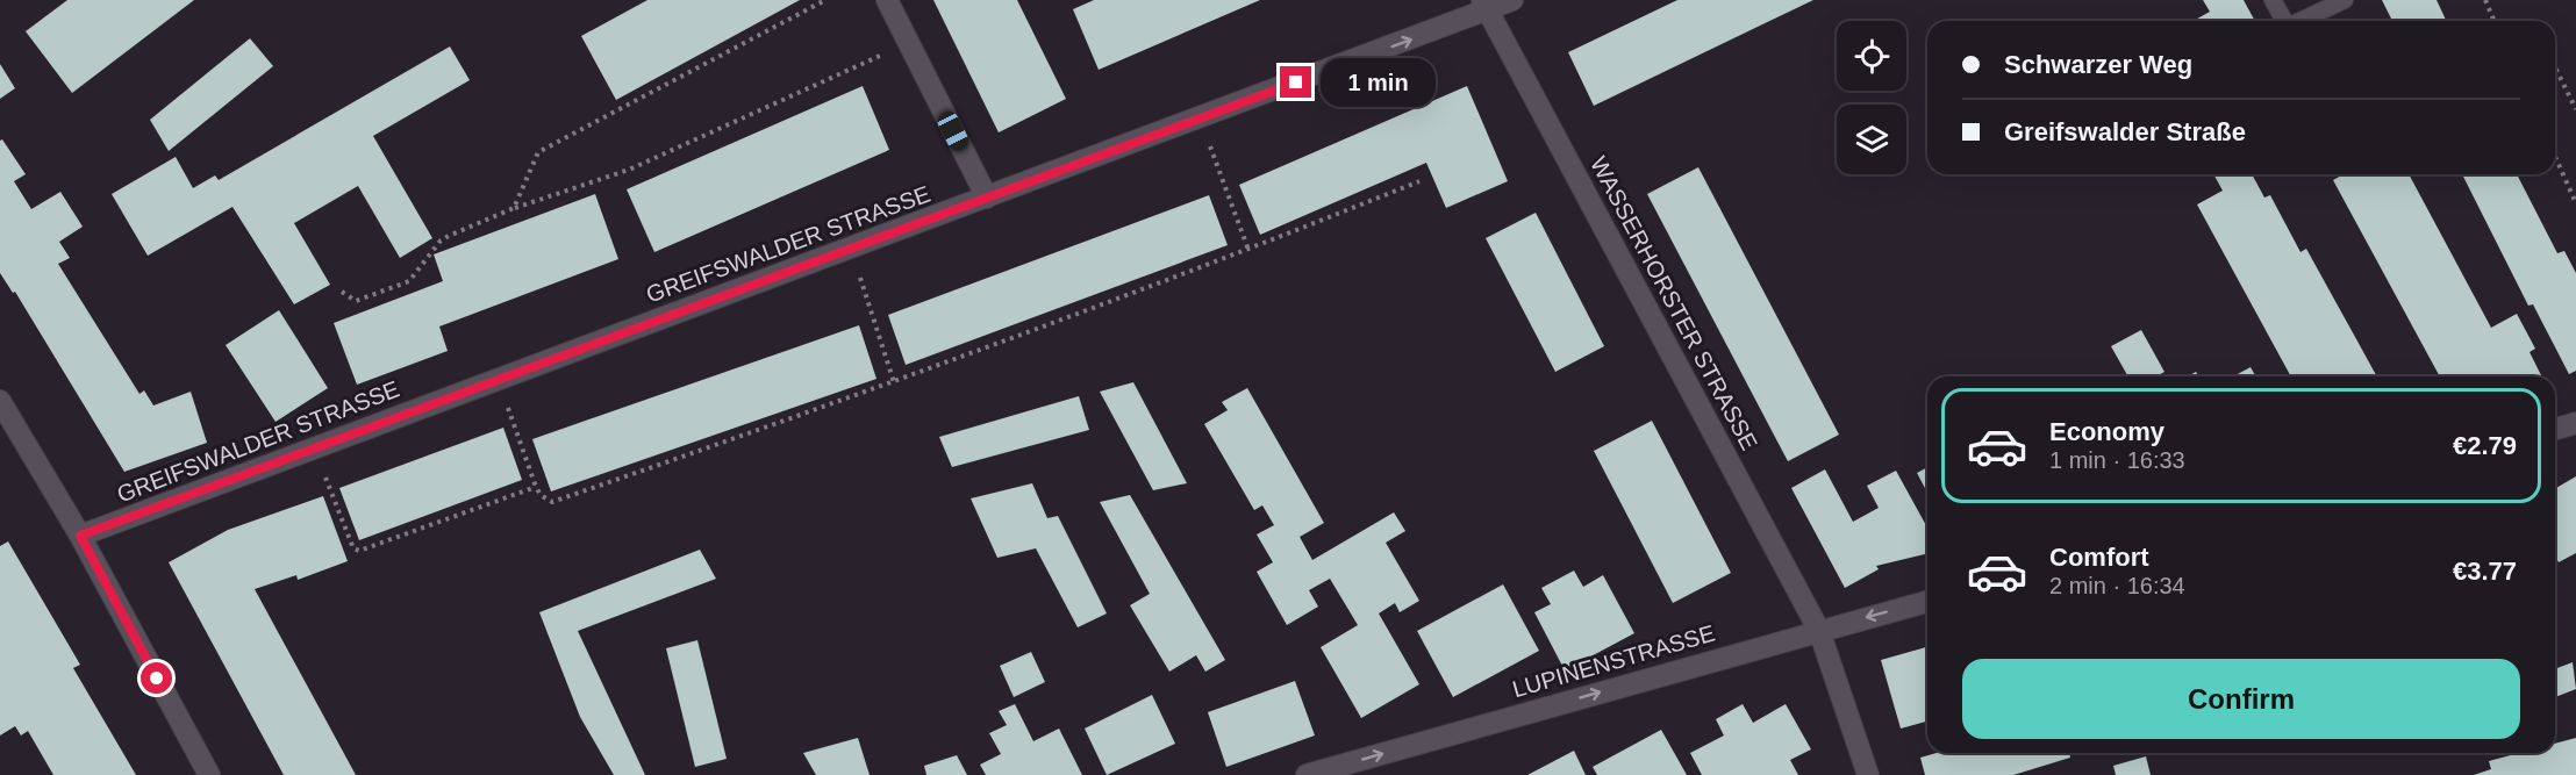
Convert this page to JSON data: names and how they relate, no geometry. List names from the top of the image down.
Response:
{
  "streets": {
    "street": ["GREIFSWALDER STRASSE", "WASSERHORSTER STRASSE", "LUPINENSTRASSE"]
  },
  "crossings": [
    ["GREIFSWALDER STRASSE", "WASSERHORSTER STRASSE"],
    ["WASSERHORSTER STRASSE", "LUPINENSTRASSE"]
  ],
  "page": {
    "banner": ["Schwarzer Weg", "Greifswalder Straße"],
    "bubble": "1 min",
    "list": [
      {
        "name": "Economy",
        "note": "1 min · 16:33",
        "value": "€2.79"
      },
      {
        "name": "Comfort",
        "note": "2 min · 16:34",
        "value": "€3.77"
      }
    ],
    "buttons": "Confirm"
  }
}
